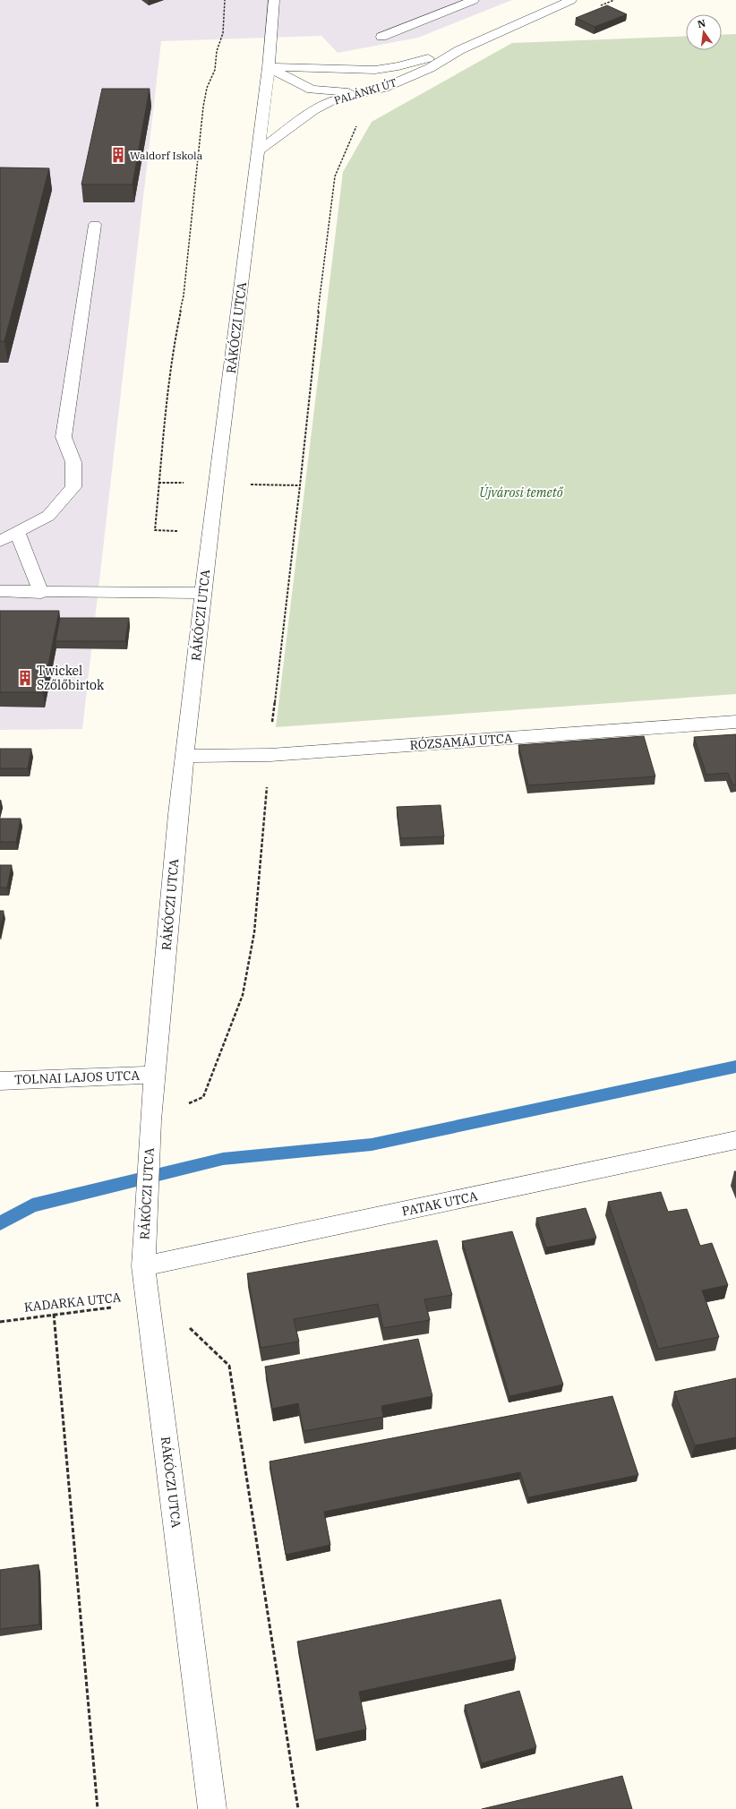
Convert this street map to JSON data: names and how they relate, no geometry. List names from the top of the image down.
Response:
{
  "streets": {
    "street": [
      "PALÁNKI ÚT",
      "RÁKÓCZI UTCA",
      "RÓZSAMÁJ UTCA",
      "TOLNAI LAJOS UTCA",
      "PATAK UTCA"
    ],
    "path": ["KADARKA UTCA"]
  },
  "crossings": [
    ["PALÁNKI ÚT", "RÁKÓCZI UTCA"],
    ["RÁKÓCZI UTCA", "RÓZSAMÁJ UTCA"],
    ["RÁKÓCZI UTCA", "TOLNAI LAJOS UTCA"],
    ["RÁKÓCZI UTCA", "PATAK UTCA"],
    ["RÁKÓCZI UTCA", "KADARKA UTCA"]
  ],
  "parks": ["Újvárosi temető"],
  "places": {
    "building": ["Waldorf Iskola", "Twickel Szőlőbirtok"]
  },
  "north": "top"
}
